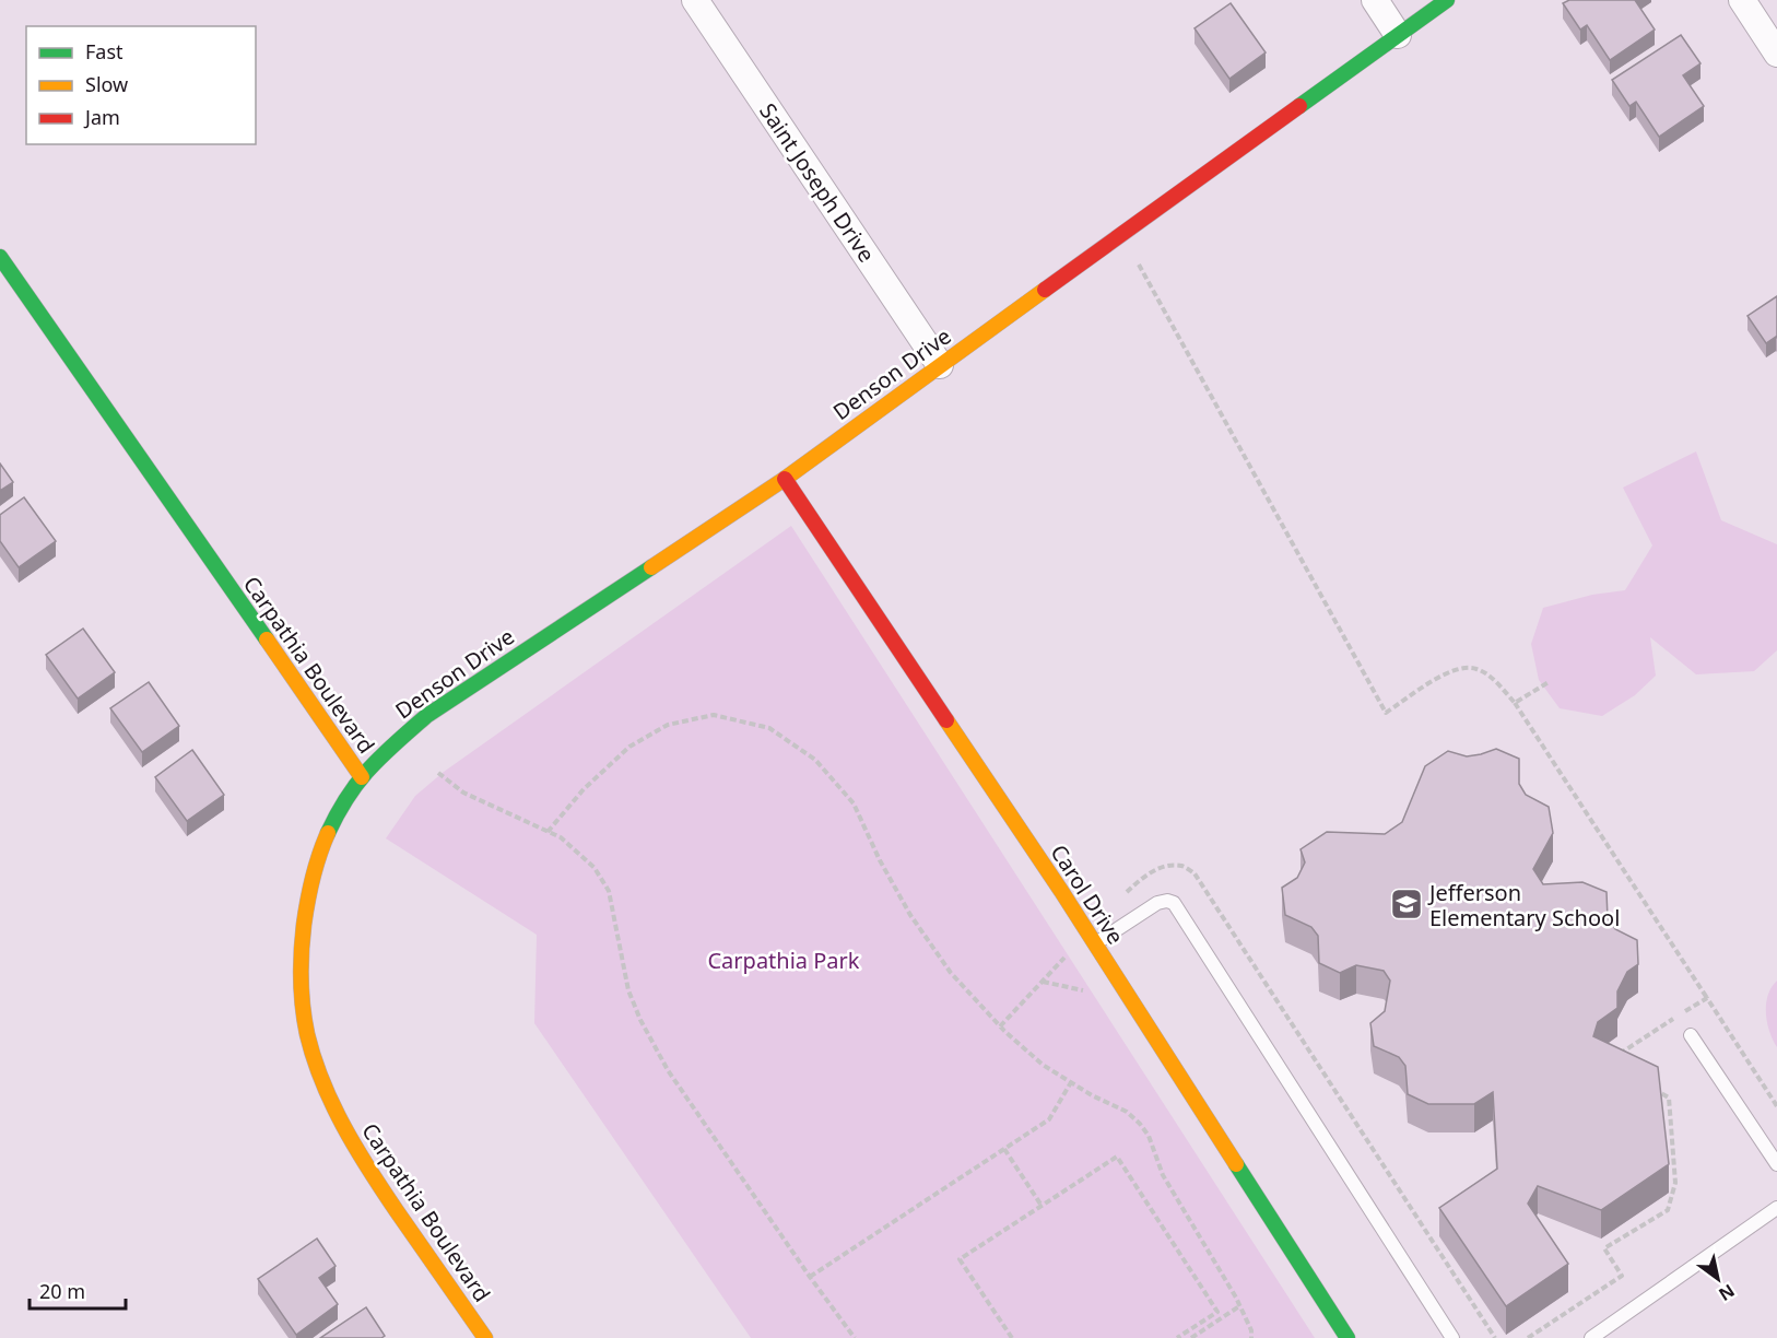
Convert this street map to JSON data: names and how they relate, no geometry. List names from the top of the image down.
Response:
{
  "streets": {
    "street": [
      "Saint Joseph Drive",
      "Denson Drive",
      "Carpathia Boulevard",
      "Carol Drive"
    ]
  },
  "crossings": [
    ["Saint Joseph Drive", "Denson Drive"],
    ["Denson Drive", "Carpathia Boulevard"],
    ["Denson Drive", "Carol Drive"]
  ],
  "parks": ["Carpathia Park"],
  "places": {
    "school or university": ["Jefferson Elementary School"]
  },
  "legend": ["Fast", "Slow", "Jam"],
  "scale_bar": "20 m",
  "north": "bottom right"
}
